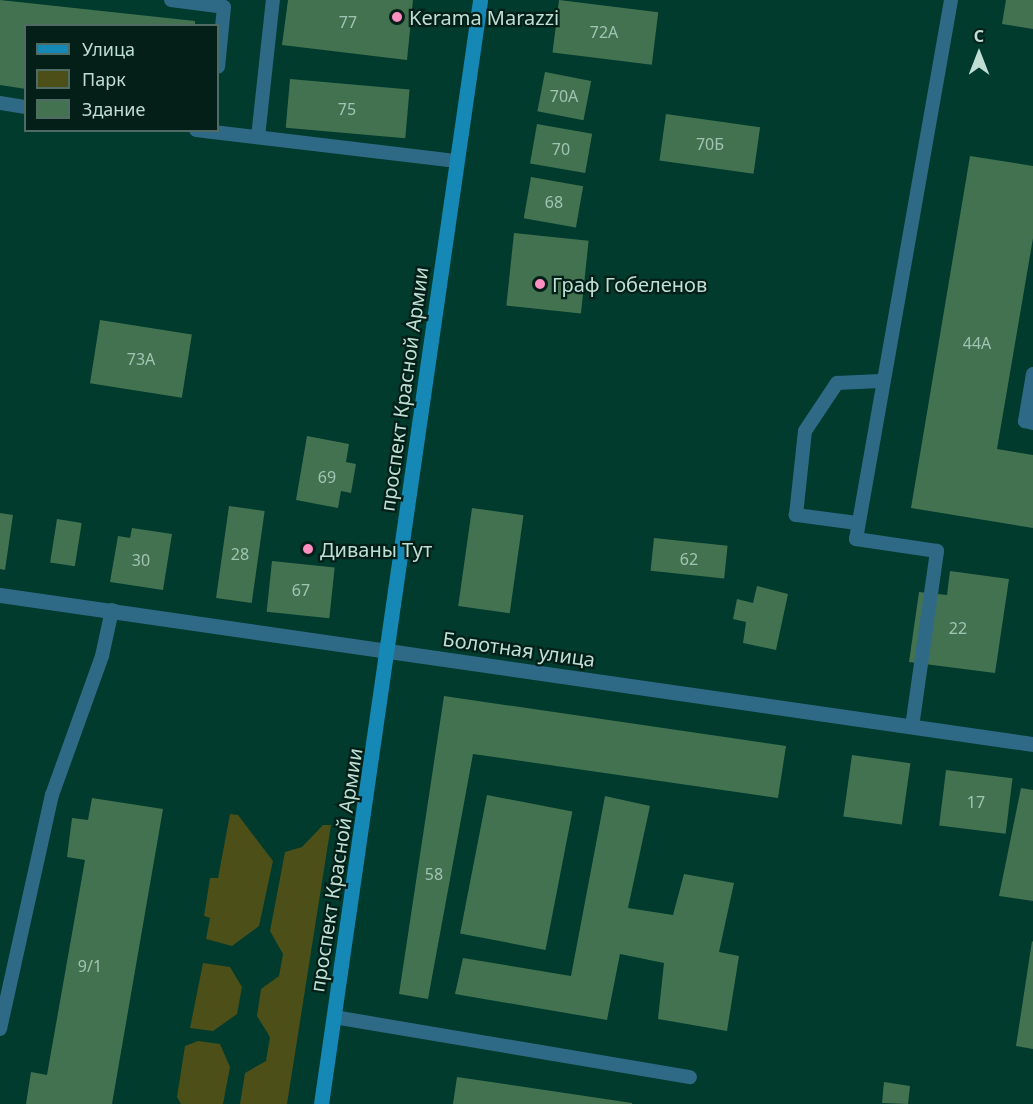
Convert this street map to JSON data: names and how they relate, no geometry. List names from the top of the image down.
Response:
{
  "streets": {
    "main road": ["проспект Красной Армии"],
    "street": ["Болотная улица"]
  },
  "crossings": [
    ["проспект Красной Армии", "Болотная улица"]
  ],
  "places": ["Kerama Marazzi", "Граф Гобеленов", "Диваны Тут"],
  "house_numbers": [
    "77",
    "72А",
    "70А",
    "75",
    "70Б",
    "70",
    "68",
    "44А",
    "73А",
    "69",
    "28",
    "62",
    "30",
    "67",
    "22",
    "17",
    "58",
    "9/1"
  ],
  "legend": ["Улица", "Парк", "Здание"],
  "north": "top"
}
